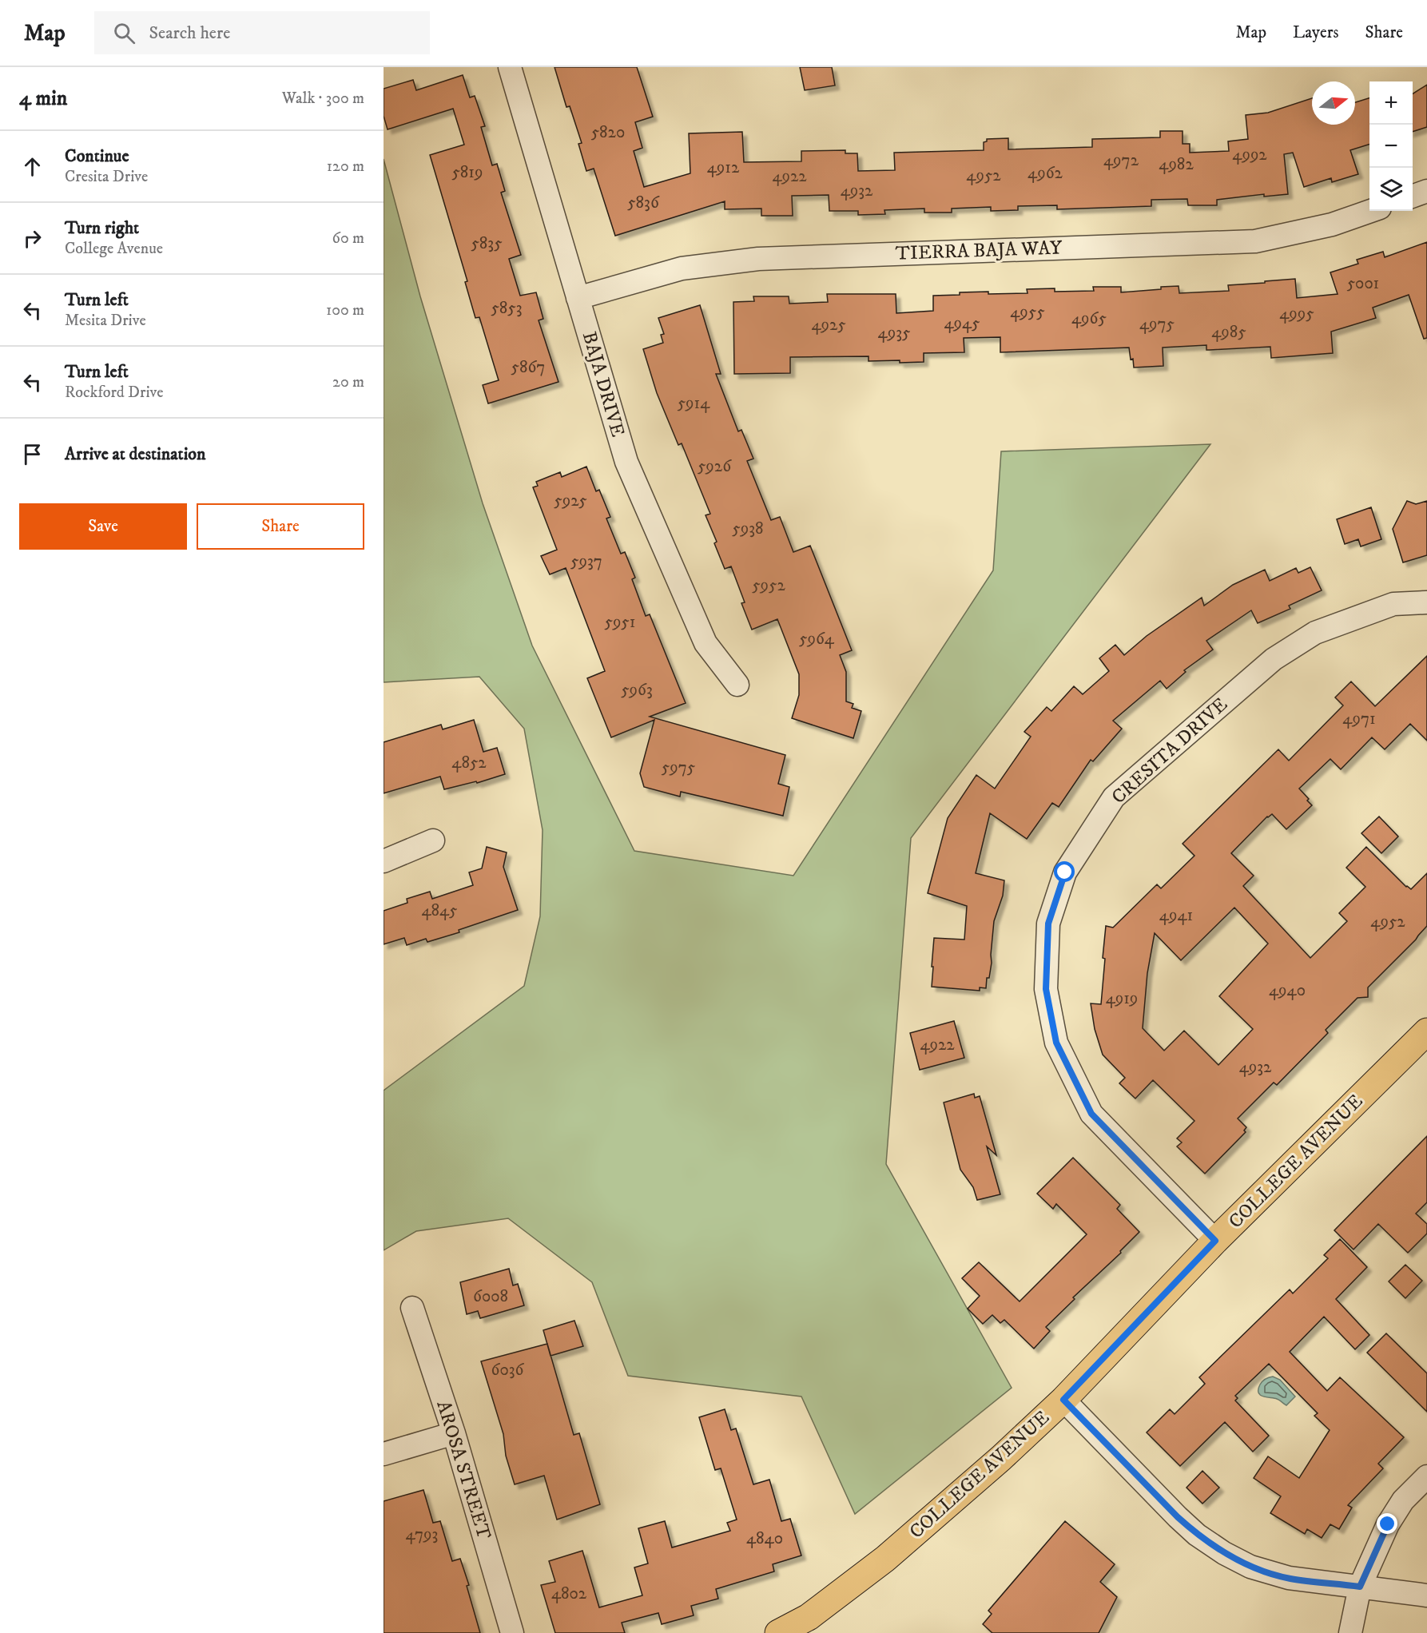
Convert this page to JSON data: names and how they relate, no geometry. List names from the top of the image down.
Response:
{
  "streets": {
    "main road": ["COLLEGE AVENUE"],
    "street": [
      "TIERRA BAJA WAY",
      "BAJA DRIVE",
      "CRESITA DRIVE",
      "AROSA STREET"
    ]
  },
  "crossings": [
    ["TIERRA BAJA WAY", "BAJA DRIVE"],
    ["CRESITA DRIVE", "COLLEGE AVENUE"]
  ],
  "house_numbers": [
    "5820",
    "4992",
    "4972",
    "4982",
    "4912",
    "5819",
    "4962",
    "4952",
    "4922",
    "4932",
    "5836",
    "5835",
    "5001",
    "5853",
    "4955",
    "4995",
    "4965",
    "4945",
    "4975",
    "4925",
    "4985",
    "4935",
    "5867",
    "5914",
    "5926",
    "5925",
    "5938",
    "5937",
    "5952",
    "5951",
    "5964",
    "5963",
    "4971",
    "4852",
    "5975",
    "4845",
    "4941",
    "4952",
    "4940",
    "4919",
    "4922",
    "4932",
    "6008",
    "6036",
    "4793",
    "4840",
    "4802"
  ],
  "north": "right",
  "page": {
    "header": "Map",
    "search": "Search here",
    "nav": ["Map", "Layers", "Share"],
    "heading": ["4 min", "Walk · 300 m"],
    "map_buttons": ["+", "−"],
    "list": [
      ["Continue", "Cresita Drive", "120 m"],
      ["Turn right", "College Avenue", "60 m"],
      ["Turn left", "Mesita Drive", "100 m"],
      ["Turn left", "Rockford Drive", "20 m"],
      "Arrive at destination"
    ],
    "buttons": ["Save", "Share"]
  }
}
